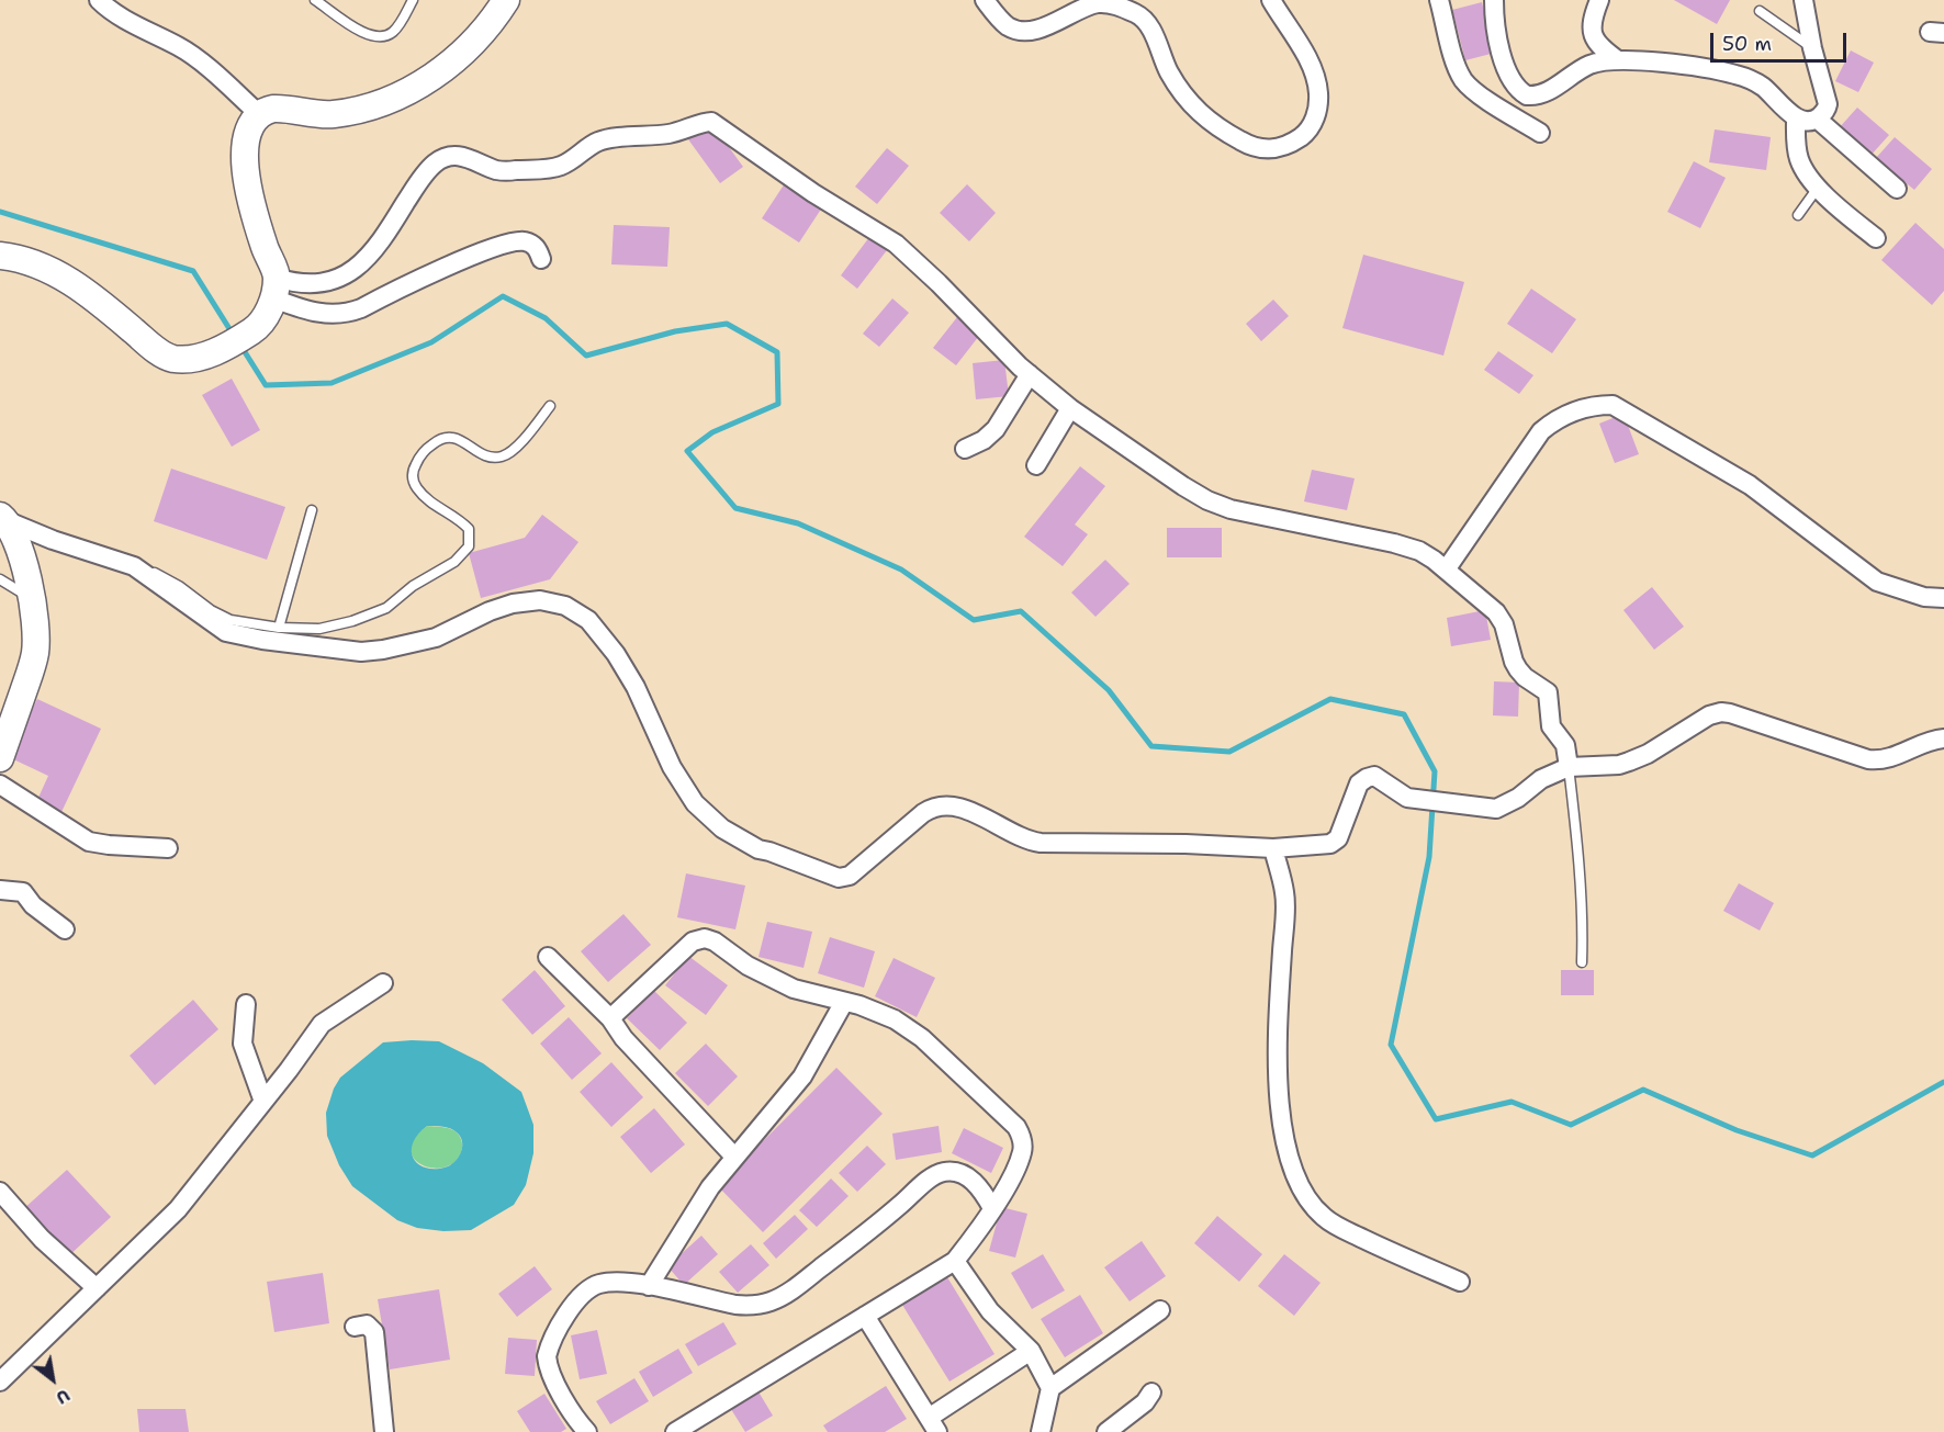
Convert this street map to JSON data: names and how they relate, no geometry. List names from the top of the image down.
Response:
{
  "scale_bar": "50 m",
  "north": "bottom right"
}
